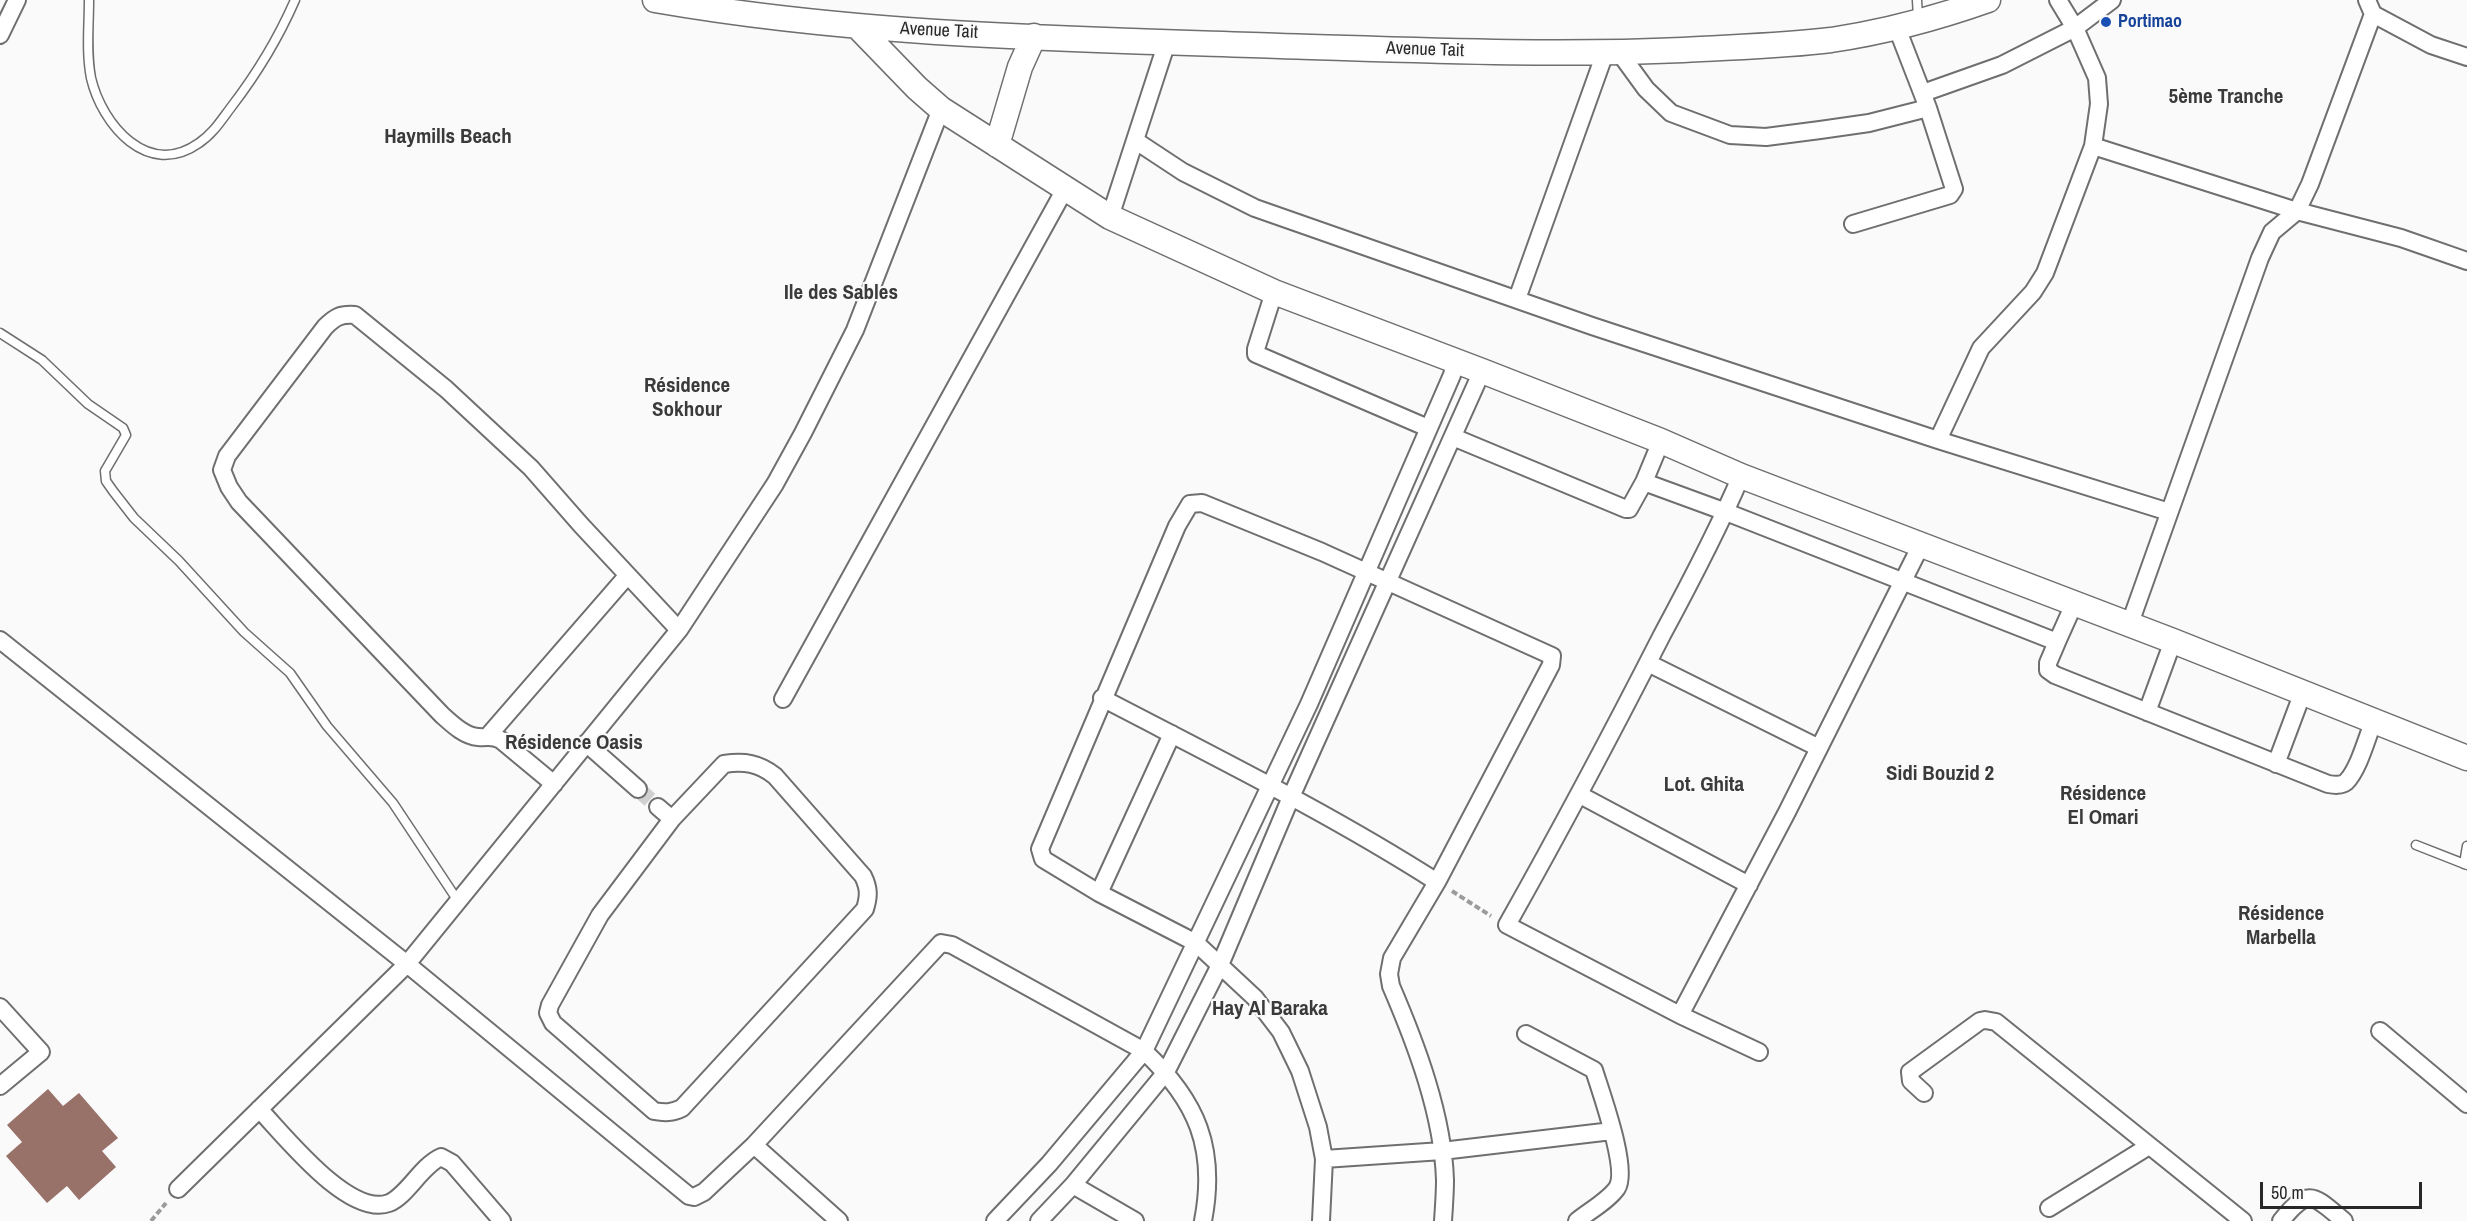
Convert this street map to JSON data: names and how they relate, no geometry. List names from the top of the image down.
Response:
{
  "streets": {
    "street": ["Avenue Tait"]
  },
  "districts": [
    "5ème Tranche",
    "Haymills Beach",
    "Ile des Sables",
    "Résidence Sokhour",
    "Résidence Oasis",
    "Sidi Bouzid 2",
    "Lot. Ghita",
    "Résidence El Omari",
    "Résidence Marbella",
    "Hay Al Baraka"
  ],
  "places": ["Portimao"],
  "scale_bar": "50 m"
}
